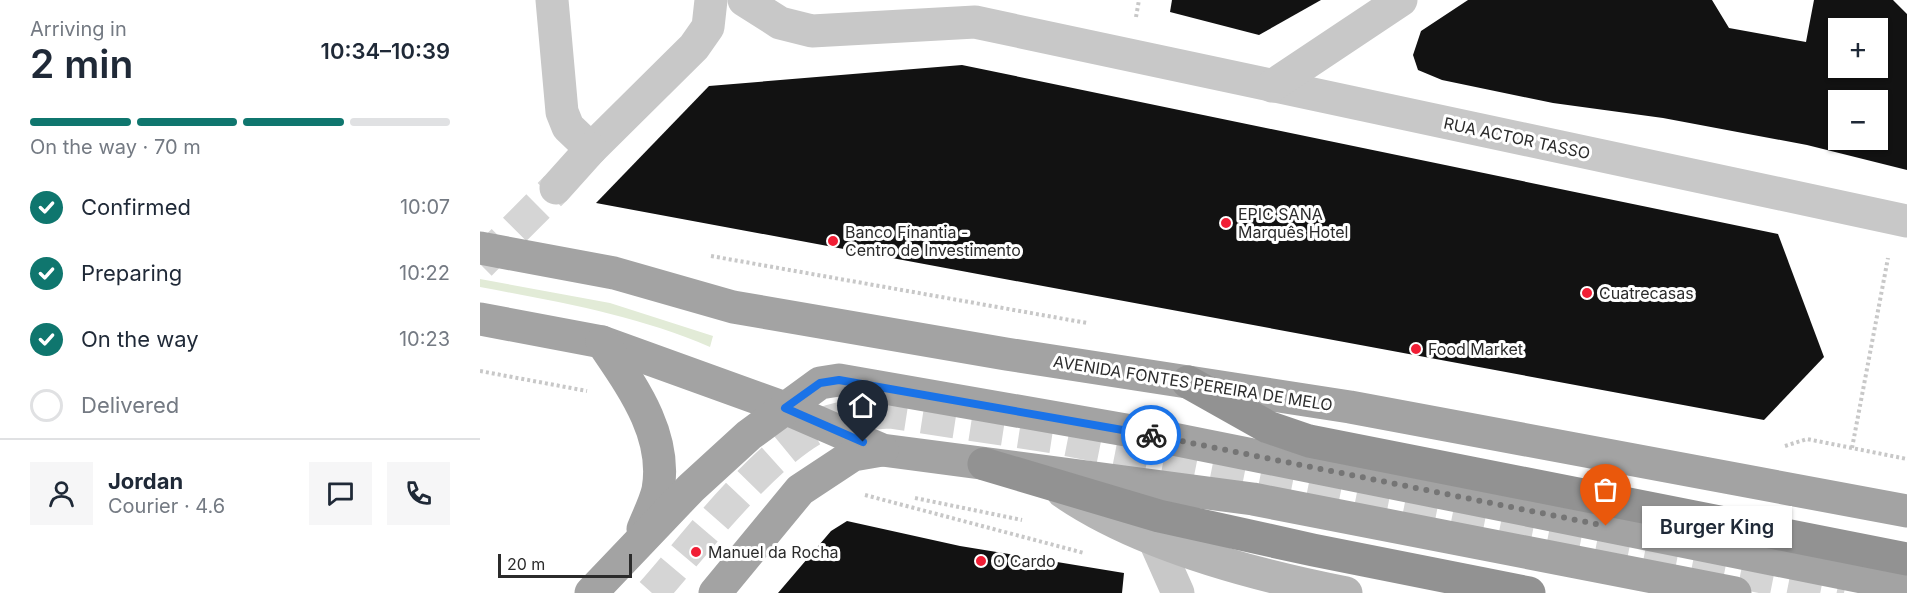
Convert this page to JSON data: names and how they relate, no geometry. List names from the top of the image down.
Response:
{
  "streets": {
    "main road": ["AVENIDA FONTES PEREIRA DE MELO"],
    "street": ["RUA ACTOR TASSO"]
  },
  "places": [
    "EPIC SANA Marquês Hotel",
    "Banco Finantia - Centro de Investimento",
    "Cuatrecasas",
    "Food Market",
    "Burger King",
    "Manuel da Rocha",
    "O Cardo"
  ],
  "scale_bar": "20 m",
  "page": {
    "heading": ["2 min", "Arriving in", "10:34–10:39"],
    "panel": ["Jordan", "Courier · 4.6"],
    "map_buttons": ["+", "−"],
    "bar": "On the way · 70 m",
    "list": [
      ["Confirmed", "10:07"],
      ["Preparing", "10:22"],
      ["On the way", "10:23"],
      "Delivered"
    ],
    "bubble": "Burger King",
    "scale": "20 m"
  }
}
